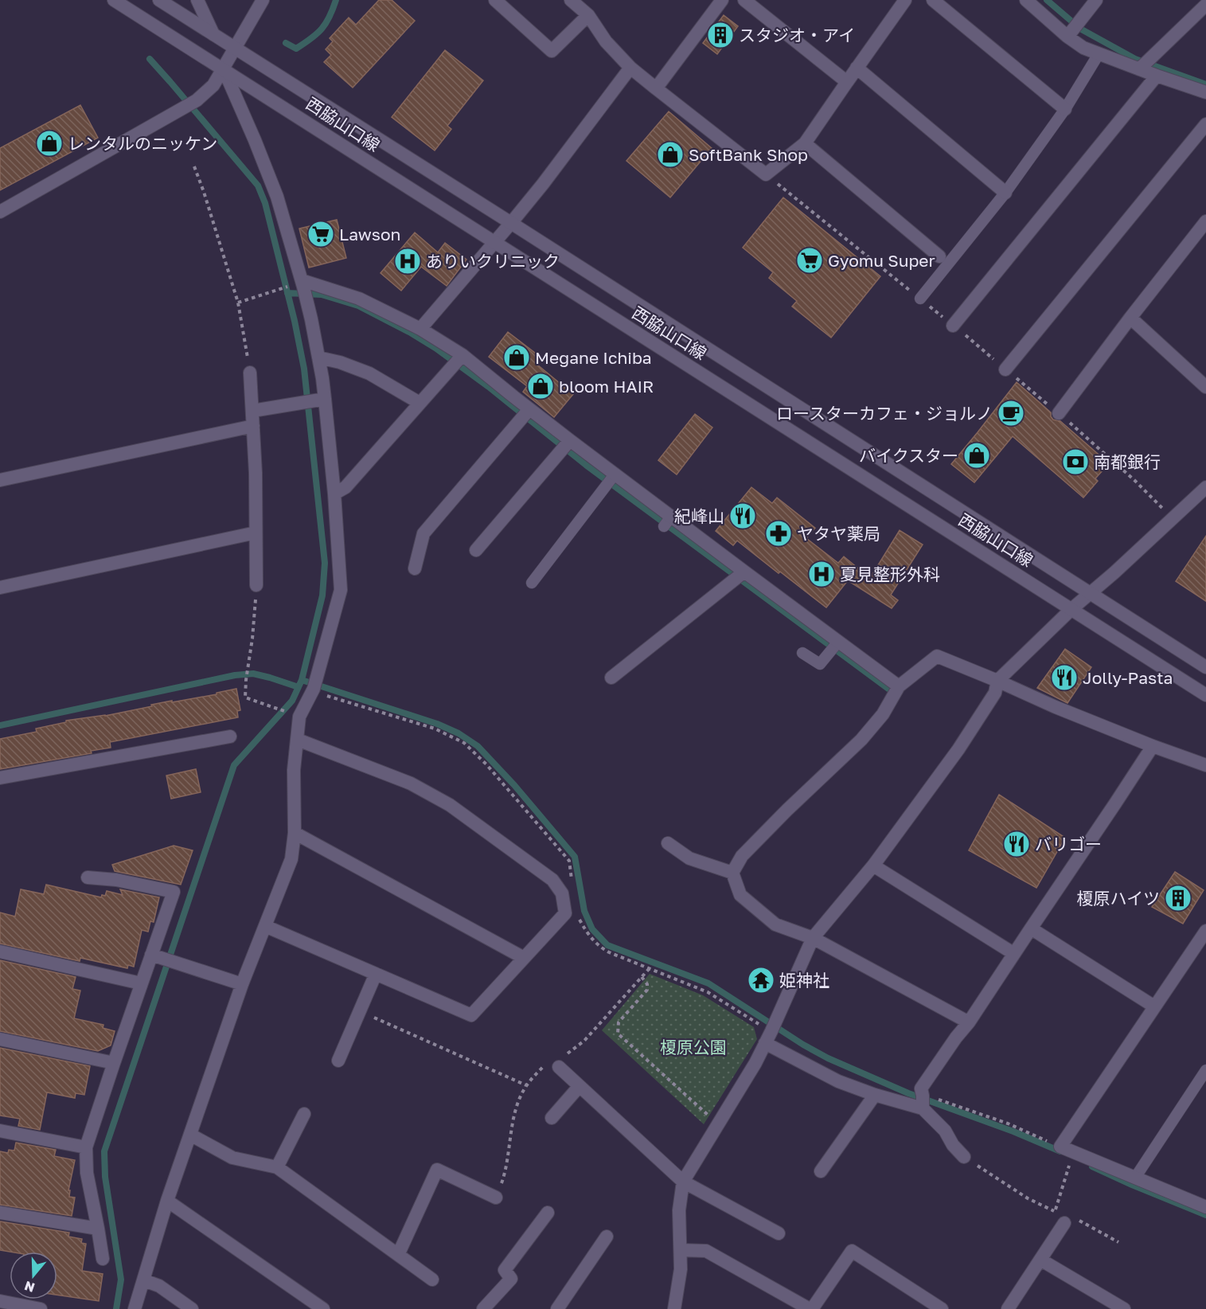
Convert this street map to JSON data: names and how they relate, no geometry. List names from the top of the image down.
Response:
{
  "streets": {
    "street": ["西脇山口線"]
  },
  "parks": ["榎原公園"],
  "places": {
    "building": ["スタジオ・アイ", "榎原ハイツ"],
    "shop": [
      "レンタルのニッケン",
      "SoftBank Shop",
      "Megane Ichiba",
      "bloom HAIR",
      "バイクスター"
    ],
    "supermarket": ["Lawson", "Gyomu Super"],
    "hospital": ["ありいクリニック", "夏見整形外科"],
    "cafe": ["ロースターカフェ・ジョルノ"],
    "bank": ["南都銀行"],
    "restaurant": ["紀峰山", "Jolly-Pasta", "バリゴー"],
    "pharmacy": ["ヤタヤ薬局"],
    "temple": ["姫神社"]
  },
  "north": "bottom"
}
